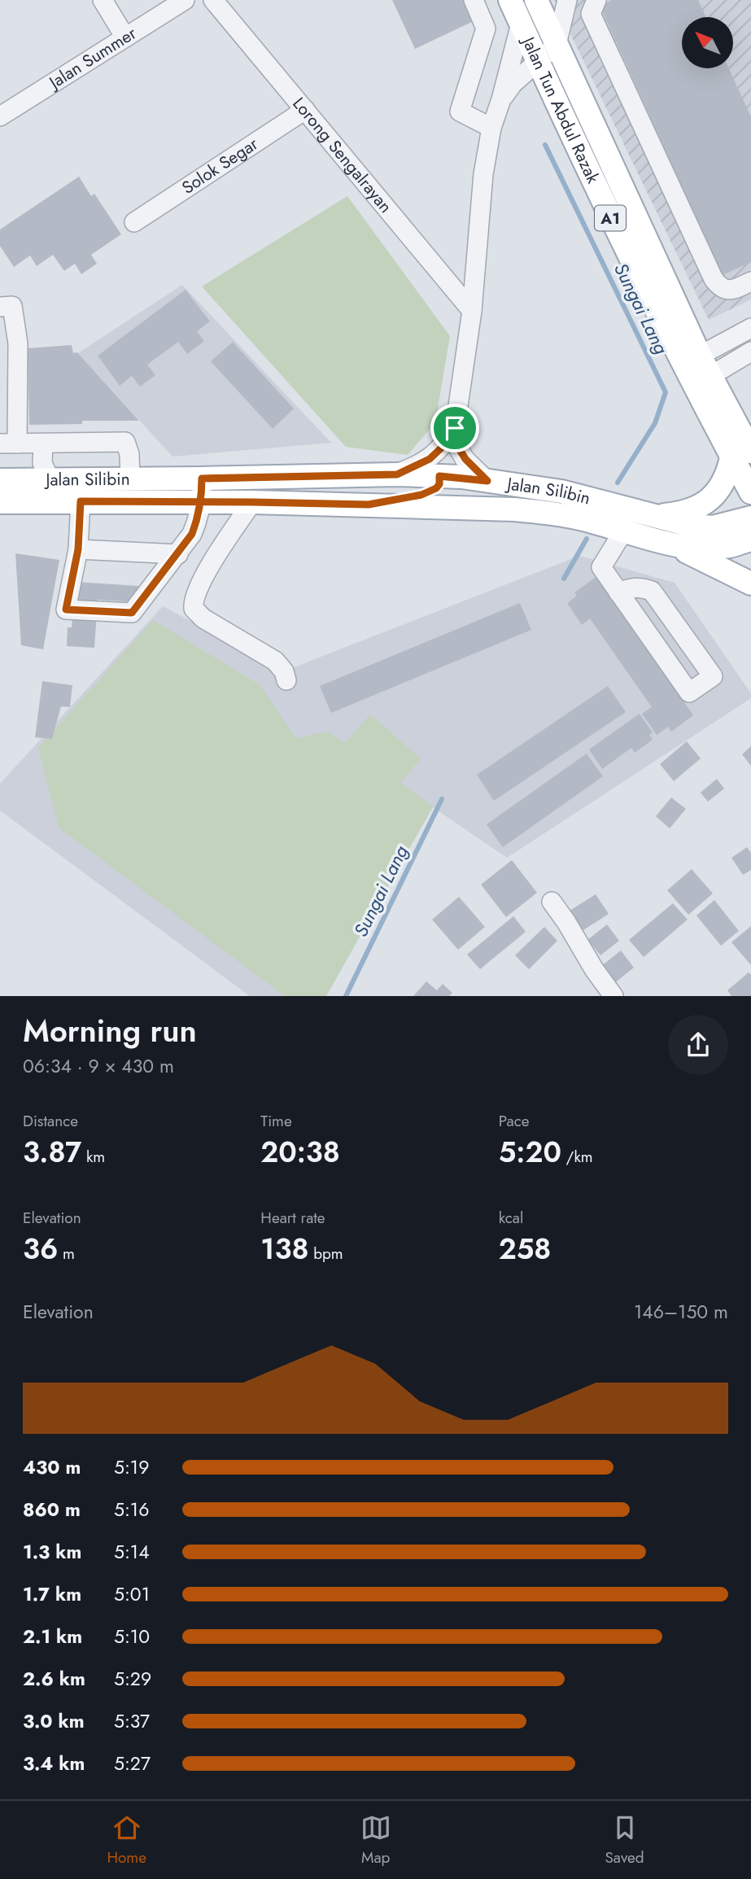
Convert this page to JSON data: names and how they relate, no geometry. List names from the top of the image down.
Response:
{
  "streets": {
    "main road": ["Jalan Tun Abdul Razak", "A1", "Jalan Silibin"],
    "street": ["Jalan Summer", "Lorong Sengalrayan", "Solok Segar"]
  },
  "crossings": [
    ["Lorong Sengalrayan", "Solok Segar"]
  ],
  "water": ["Sungai Lang"],
  "north": "top left",
  "page": {
    "heading": ["Morning run", "06:34 · 9 × 430 m"],
    "stats": [
      ["Distance", "3.87 km"],
      ["Time", "20:38"],
      ["Pace", "5:20 /km"],
      ["Elevation", "36 m"],
      ["Heart rate", "138 bpm"],
      ["kcal", "258"]
    ],
    "chart": ["Elevation", "146–150 m"],
    "list": [
      {
        "name": "430 m",
        "note": "5:19"
      },
      {
        "name": "860 m",
        "note": "5:16"
      },
      {
        "name": "1.3 km",
        "note": "5:14"
      },
      {
        "name": "1.7 km",
        "note": "5:01"
      },
      {
        "name": "2.1 km",
        "note": "5:10"
      },
      {
        "name": "2.6 km",
        "note": "5:29"
      },
      {
        "name": "3.0 km",
        "note": "5:37"
      },
      {
        "name": "3.4 km",
        "note": "5:27"
      }
    ],
    "tabs": ["Home", "Map", "Saved"]
  }
}
